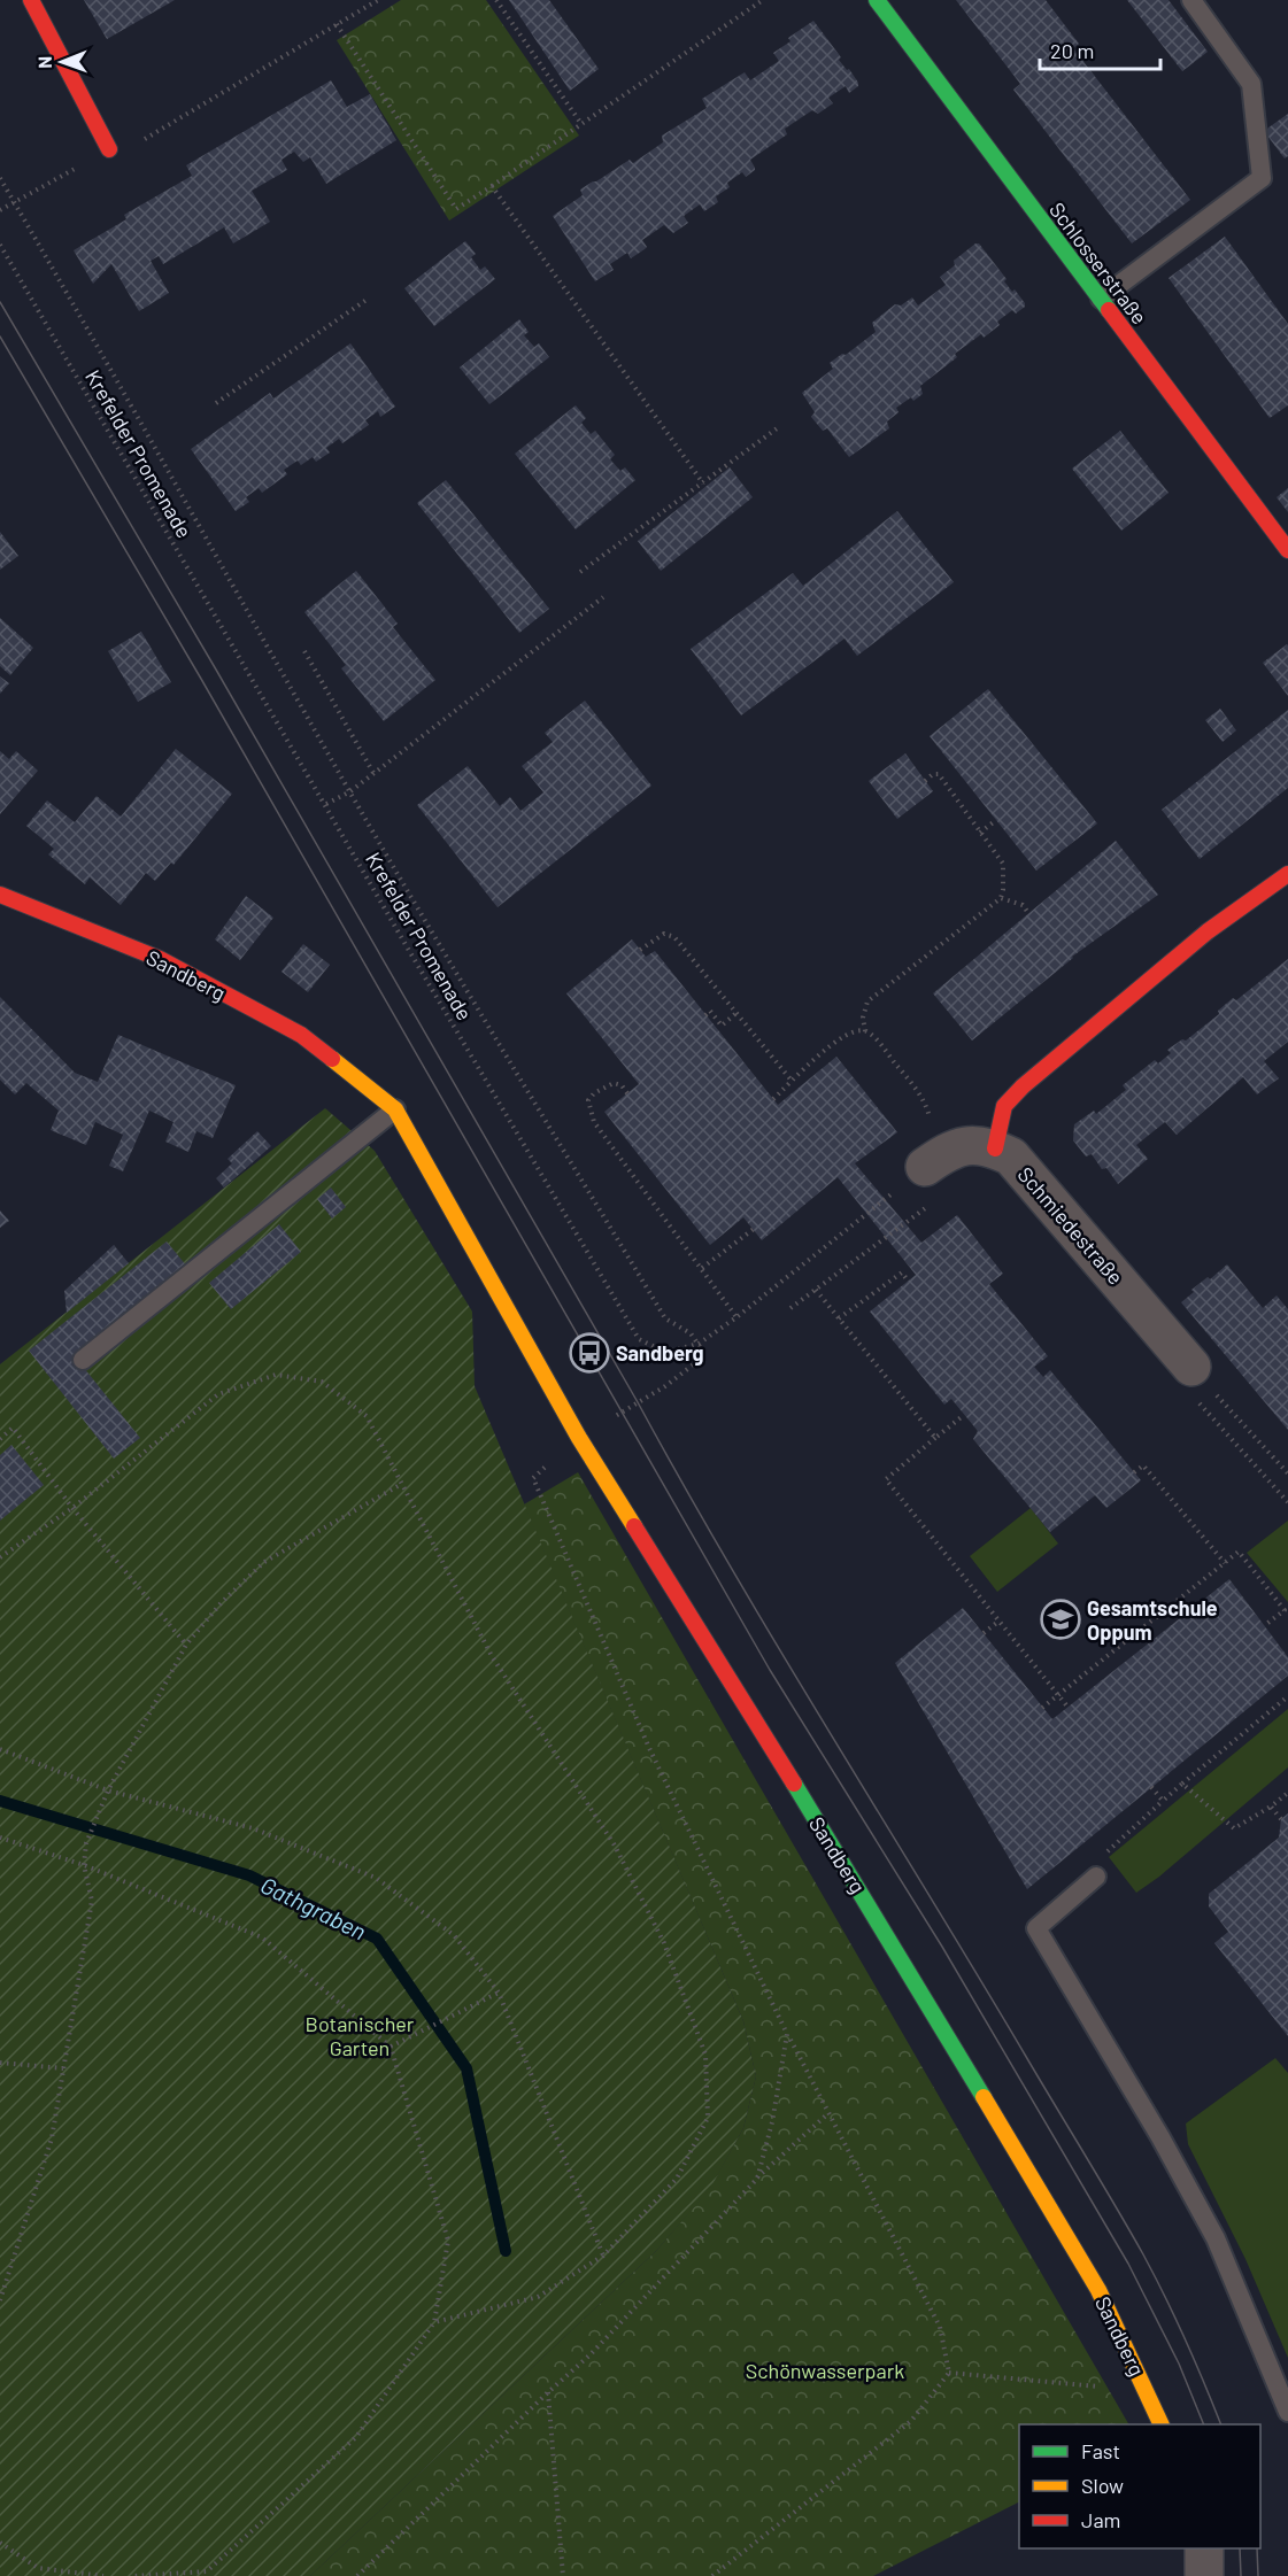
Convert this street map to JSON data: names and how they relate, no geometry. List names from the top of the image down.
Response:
{
  "streets": {
    "street": ["Schlosserstraße", "Sandberg", "Schmiedestraße"],
    "path": ["Krefelder Promenade"]
  },
  "water": ["Gathgraben"],
  "parks": ["Botanischer Garten", "Schönwasserpark"],
  "places": {
    "bus stop": ["Sandberg"],
    "school or university": ["Gesamtschule Oppum"]
  },
  "legend": ["Fast", "Slow", "Jam"],
  "scale_bar": "20 m",
  "north": "left"
}
